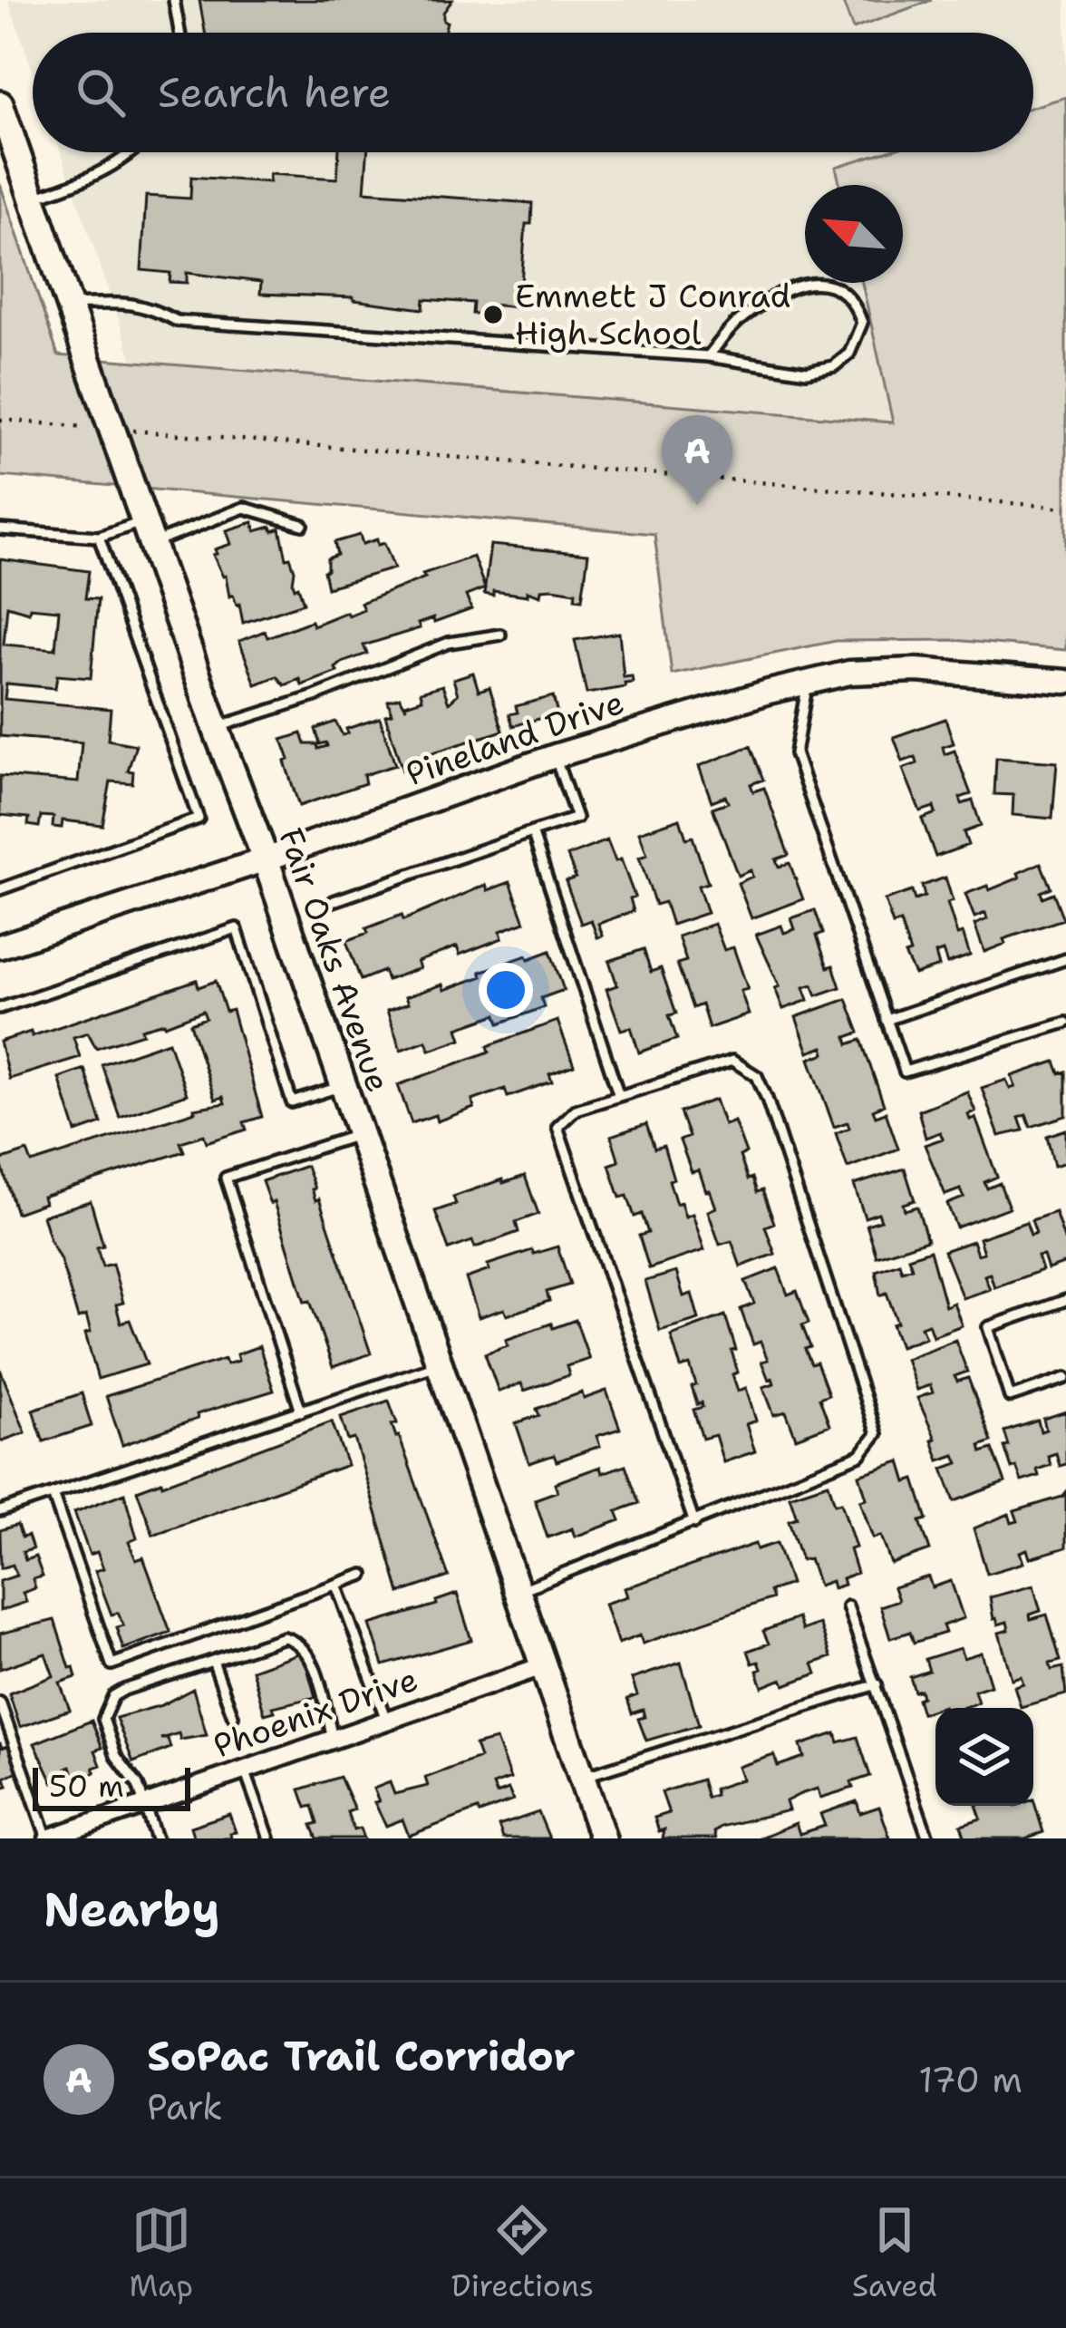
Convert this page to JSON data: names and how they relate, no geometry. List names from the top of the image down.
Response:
{
  "streets": {
    "main road": ["Fair Oaks Avenue"],
    "street": ["Pineland Drive", "Phoenix Drive"]
  },
  "crossings": [
    ["Pineland Drive", "Fair Oaks Avenue"],
    ["Fair Oaks Avenue", "Phoenix Drive"]
  ],
  "places": ["Emmett J Conrad High School"],
  "scale_bar": "50 m",
  "north": "top left",
  "page": {
    "search": "Search here",
    "pins": "A",
    "scale": "50 m",
    "heading": "Nearby",
    "list": [
      {
        "mark": "A",
        "name": "SoPac Trail Corridor",
        "note": "Park",
        "value": "170 m"
      }
    ],
    "nav": ["Map", "Directions", "Saved"]
  }
}
